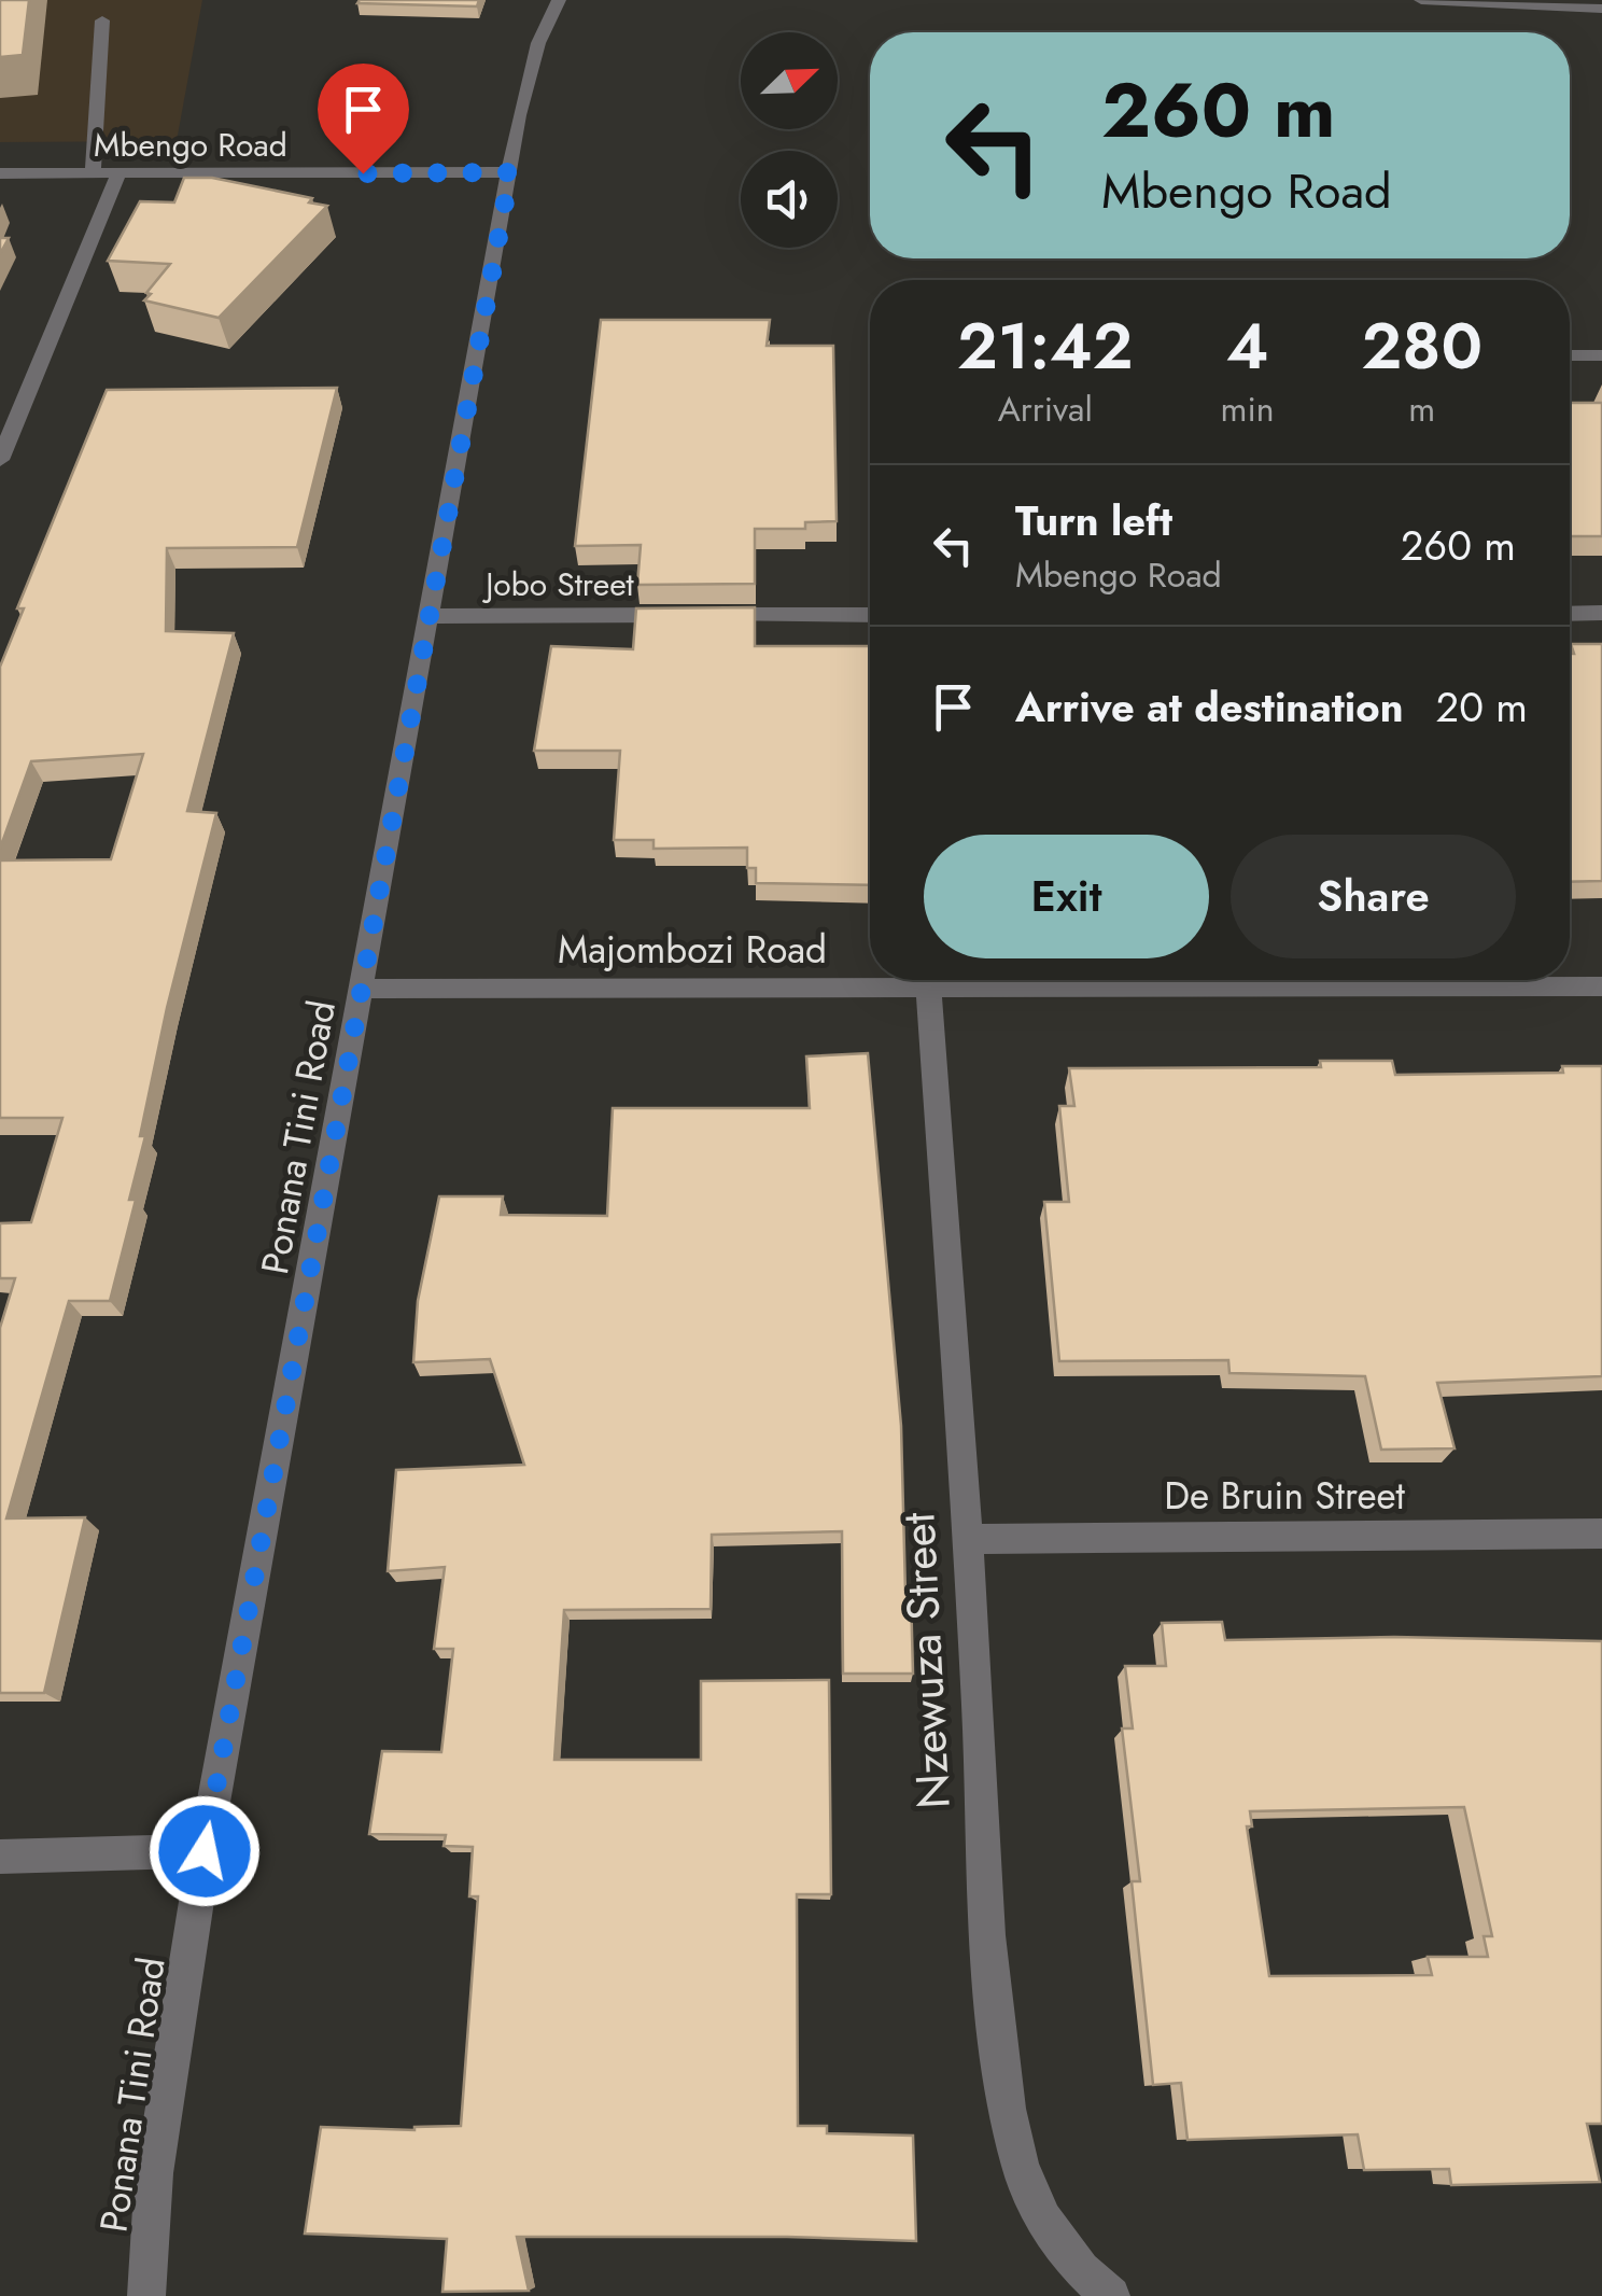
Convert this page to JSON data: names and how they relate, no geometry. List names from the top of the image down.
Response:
{
  "streets": {
    "street": [
      "Mbengo Road",
      "Jobo Street",
      "Majombozi Road",
      "Ponana Tini Road",
      "De Bruin Street",
      "Nzewuza Street"
    ]
  },
  "crossings": [
    ["Mbengo Road", "Ponana Tini Road"],
    ["Jobo Street", "Ponana Tini Road"],
    ["Majombozi Road", "Ponana Tini Road"],
    ["Majombozi Road", "Nzewuza Street"],
    ["De Bruin Street", "Nzewuza Street"]
  ],
  "north": "top right",
  "page": {
    "turn": ["260 m", "Mbengo Road"],
    "eta": [
      "21:42",
      "Arrival",
      "4",
      "min",
      "280",
      "m"
    ],
    "list": [
      {
        "name": "Turn left",
        "note": "Mbengo Road",
        "value": "260 m"
      },
      {
        "name": "Arrive at destination",
        "value": "20 m"
      }
    ],
    "buttons": ["Exit", "Share"]
  }
}
